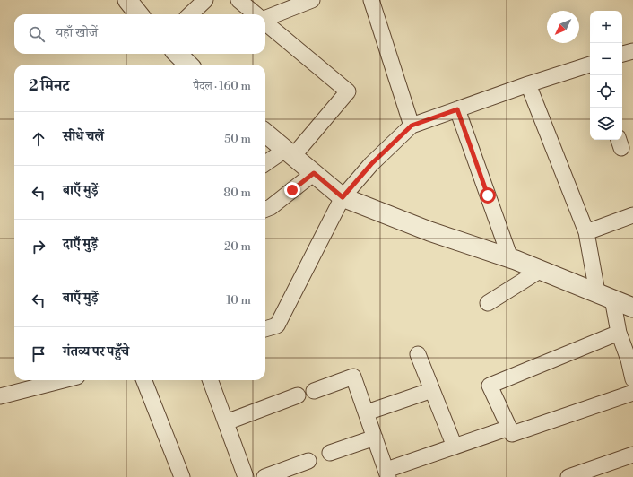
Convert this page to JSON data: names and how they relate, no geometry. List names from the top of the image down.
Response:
{
  "north": "bottom left",
  "page": {
    "map_buttons": ["+", "−"],
    "search": "यहाँ खोजें",
    "heading": ["2 मिनट", "पैदल · 160 m"],
    "list": [
      ["सीधे चलें", "50 m"],
      ["बाएँ मुड़ें", "80 m"],
      ["दाएँ मुड़ें", "20 m"],
      ["बाएँ मुड़ें", "10 m"],
      "गंतव्य पर पहुँचे"
    ]
  }
}
